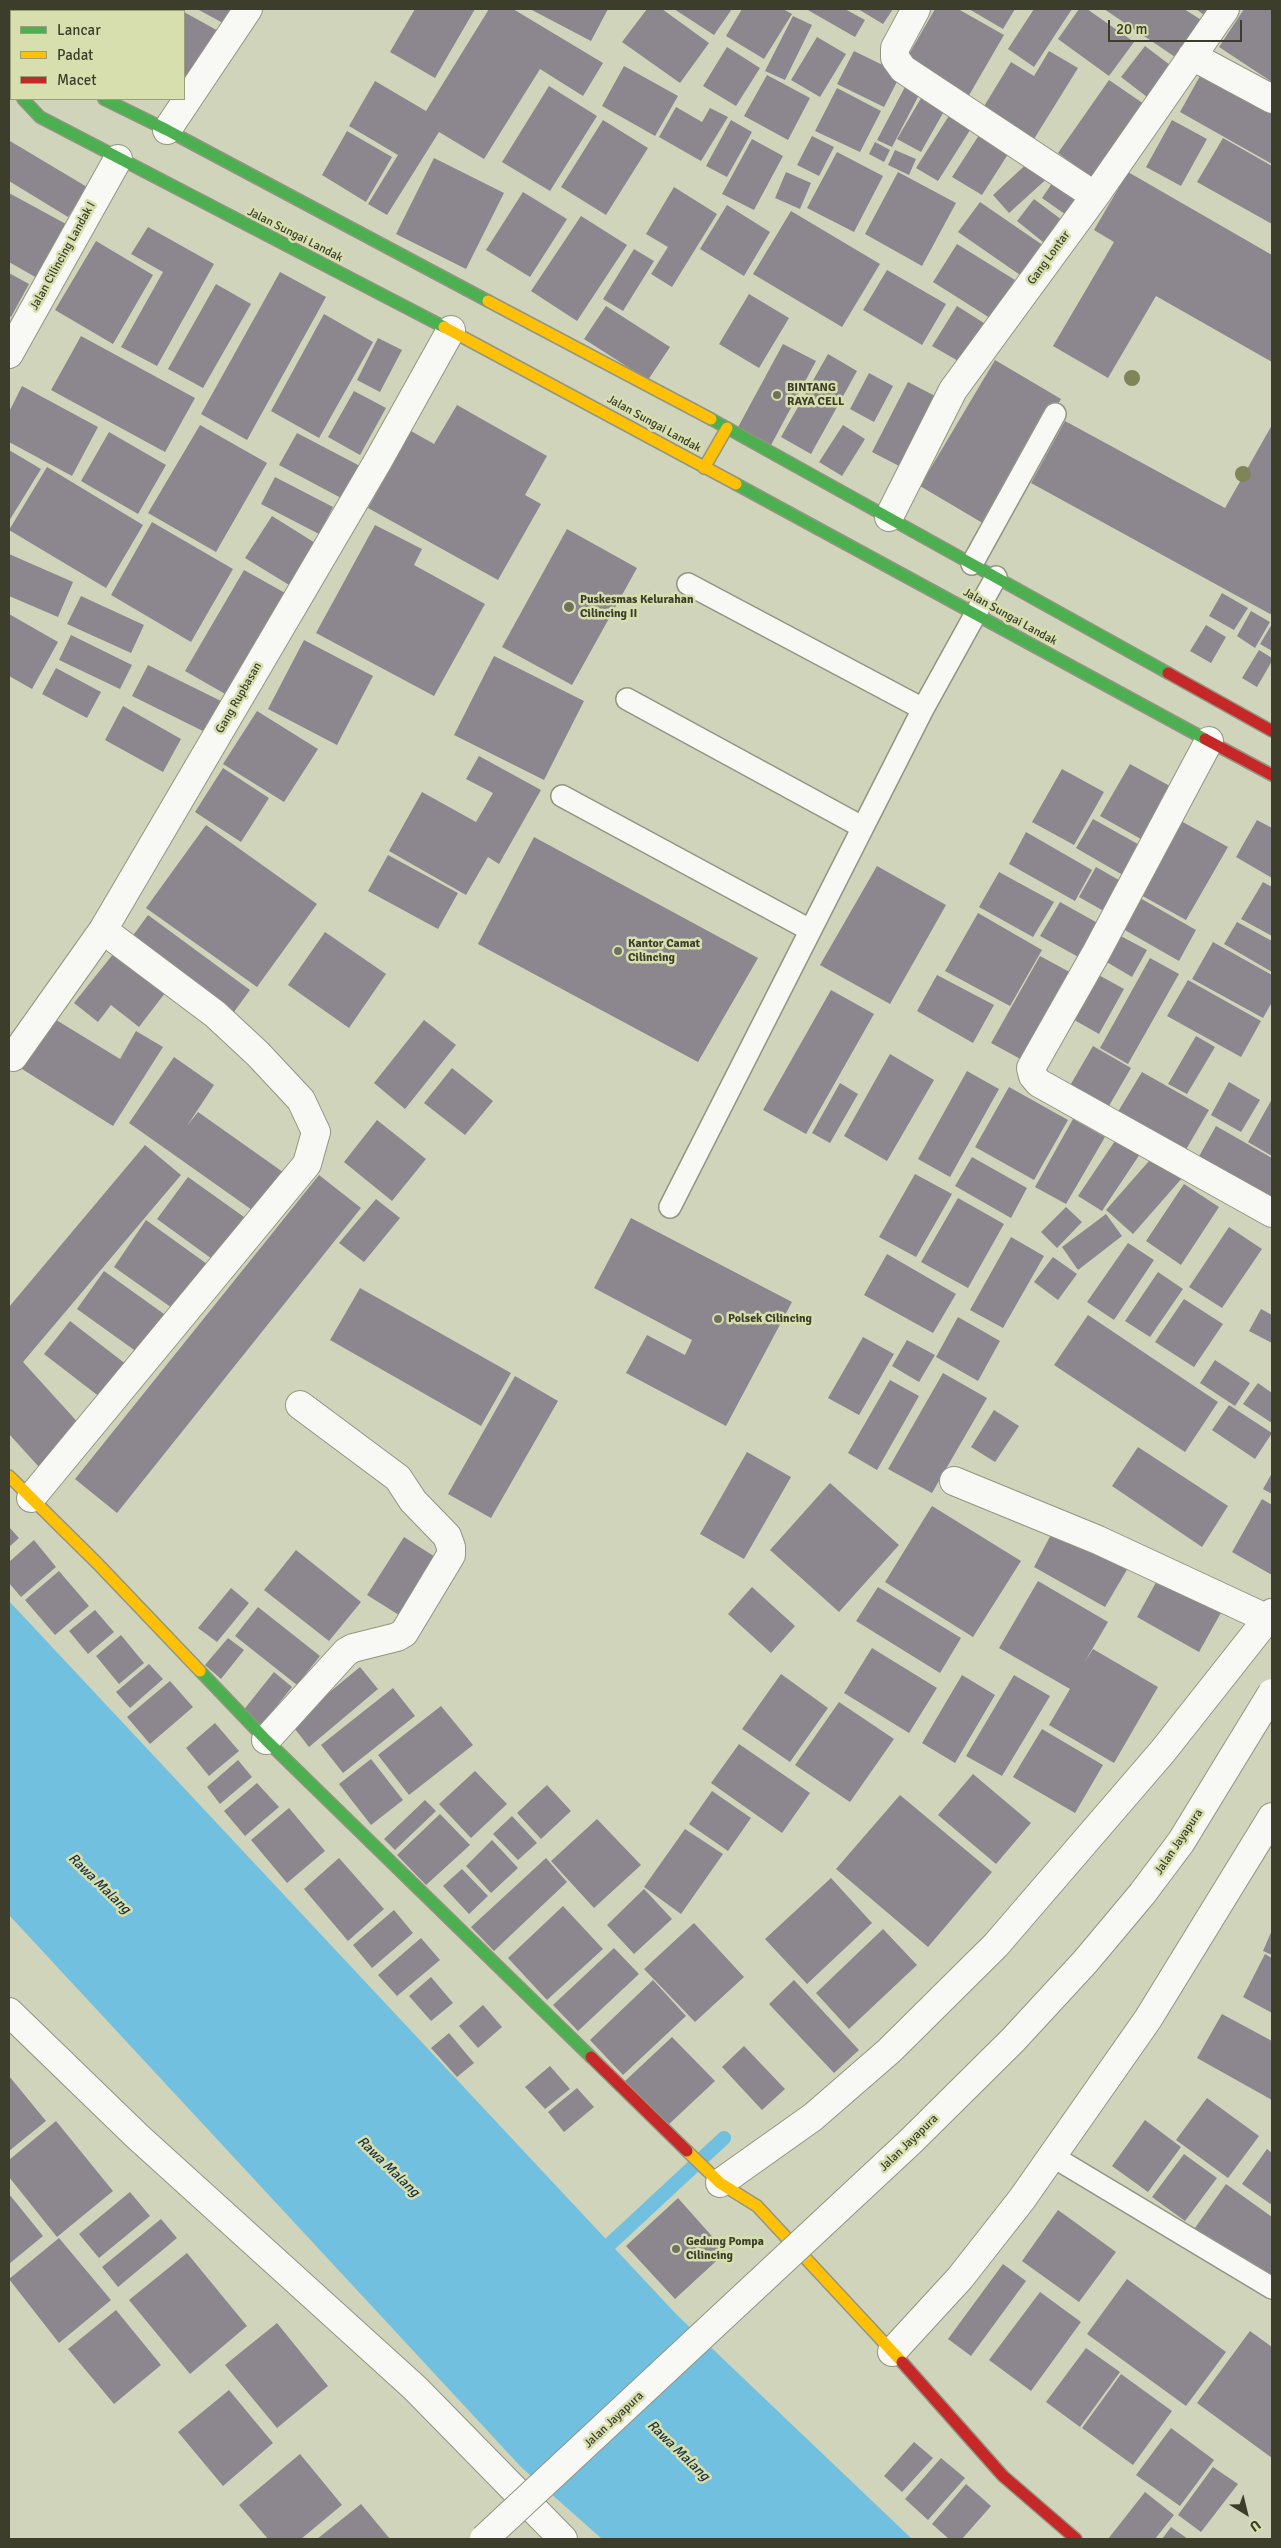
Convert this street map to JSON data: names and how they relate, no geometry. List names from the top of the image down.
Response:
{
  "streets": {
    "street": [
      "Jalan Sungai Landak",
      "Jalan Cilincing Landak I",
      "Gang Lontar",
      "Gang Rupbasan",
      "Jalan Jayapura"
    ]
  },
  "crossings": [
    ["Jalan Sungai Landak", "Jalan Cilincing Landak I"],
    ["Jalan Sungai Landak", "Gang Rupbasan"]
  ],
  "water": ["Rawa Malang"],
  "places": [
    "BINTANG RAYA CELL",
    "Puskesmas Kelurahan Cilincing II",
    "Kantor Camat Cilincing",
    "Polsek Cilincing",
    "Gedung Pompa Cilincing"
  ],
  "legend": ["Lancar", "Padat", "Macet"],
  "scale_bar": "20 m",
  "north": "bottom right"
}
